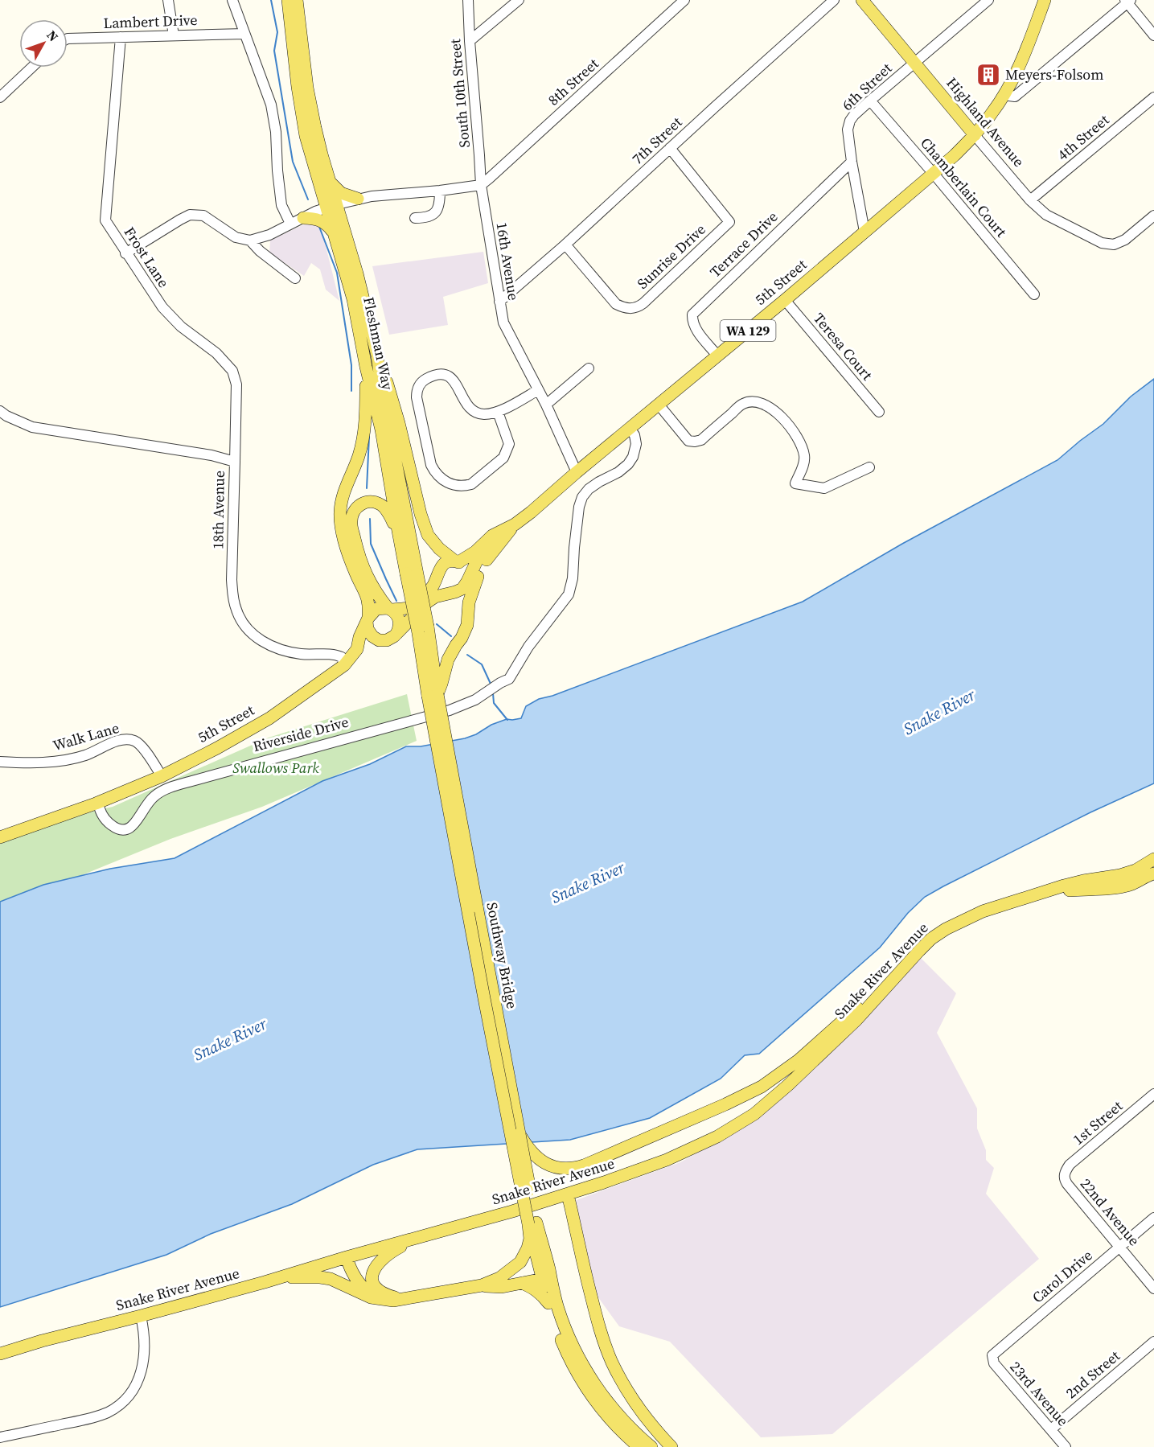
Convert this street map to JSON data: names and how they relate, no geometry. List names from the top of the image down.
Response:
{
  "streets": {
    "main road": [
      "Highland Avenue",
      "5th Street",
      "WA 129",
      "Fleshman Way",
      "Southway Bridge",
      "Snake River Avenue"
    ],
    "street": [
      "Lambert Drive",
      "8th Street",
      "6th Street",
      "South 10th Street",
      "4th Street",
      "7th Street",
      "Chamberlain Court",
      "Terrace Drive",
      "Sunrise Drive",
      "Frost Lane",
      "16th Avenue",
      "Teresa Court",
      "18th Avenue",
      "Riverside Drive",
      "Walk Lane",
      "1st Street",
      "22nd Avenue",
      "Carol Drive",
      "2nd Street",
      "23rd Avenue"
    ]
  },
  "crossings": [
    ["Lambert Drive", "Frost Lane"],
    ["8th Street", "South 10th Street"],
    ["8th Street", "16th Avenue"],
    ["6th Street", "Highland Avenue"],
    ["6th Street", "Chamberlain Court"],
    ["6th Street", "Terrace Drive"],
    ["6th Street", "5th Street"],
    ["South 10th Street", "16th Avenue"],
    ["Highland Avenue", "4th Street"],
    ["Highland Avenue", "5th Street"],
    ["Highland Avenue", "WA 129"],
    ["7th Street", "Sunrise Drive"],
    ["7th Street", "16th Avenue"],
    ["Chamberlain Court", "5th Street"],
    ["Terrace Drive", "5th Street"],
    ["Frost Lane", "18th Avenue"],
    ["16th Avenue", "5th Street"],
    ["5th Street", "WA 129"],
    ["5th Street", "Teresa Court"],
    ["5th Street", "18th Avenue"],
    ["5th Street", "Riverside Drive"],
    ["5th Street", "Walk Lane"],
    ["Fleshman Way", "Southway Bridge"],
    ["1st Street", "22nd Avenue"],
    ["22nd Avenue", "Carol Drive"],
    ["Carol Drive", "23rd Avenue"],
    ["2nd Street", "23rd Avenue"]
  ],
  "water": ["Snake River"],
  "parks": ["Swallows Park"],
  "places": {
    "building": ["Meyers-Folsom"]
  },
  "north": "top right"
}
